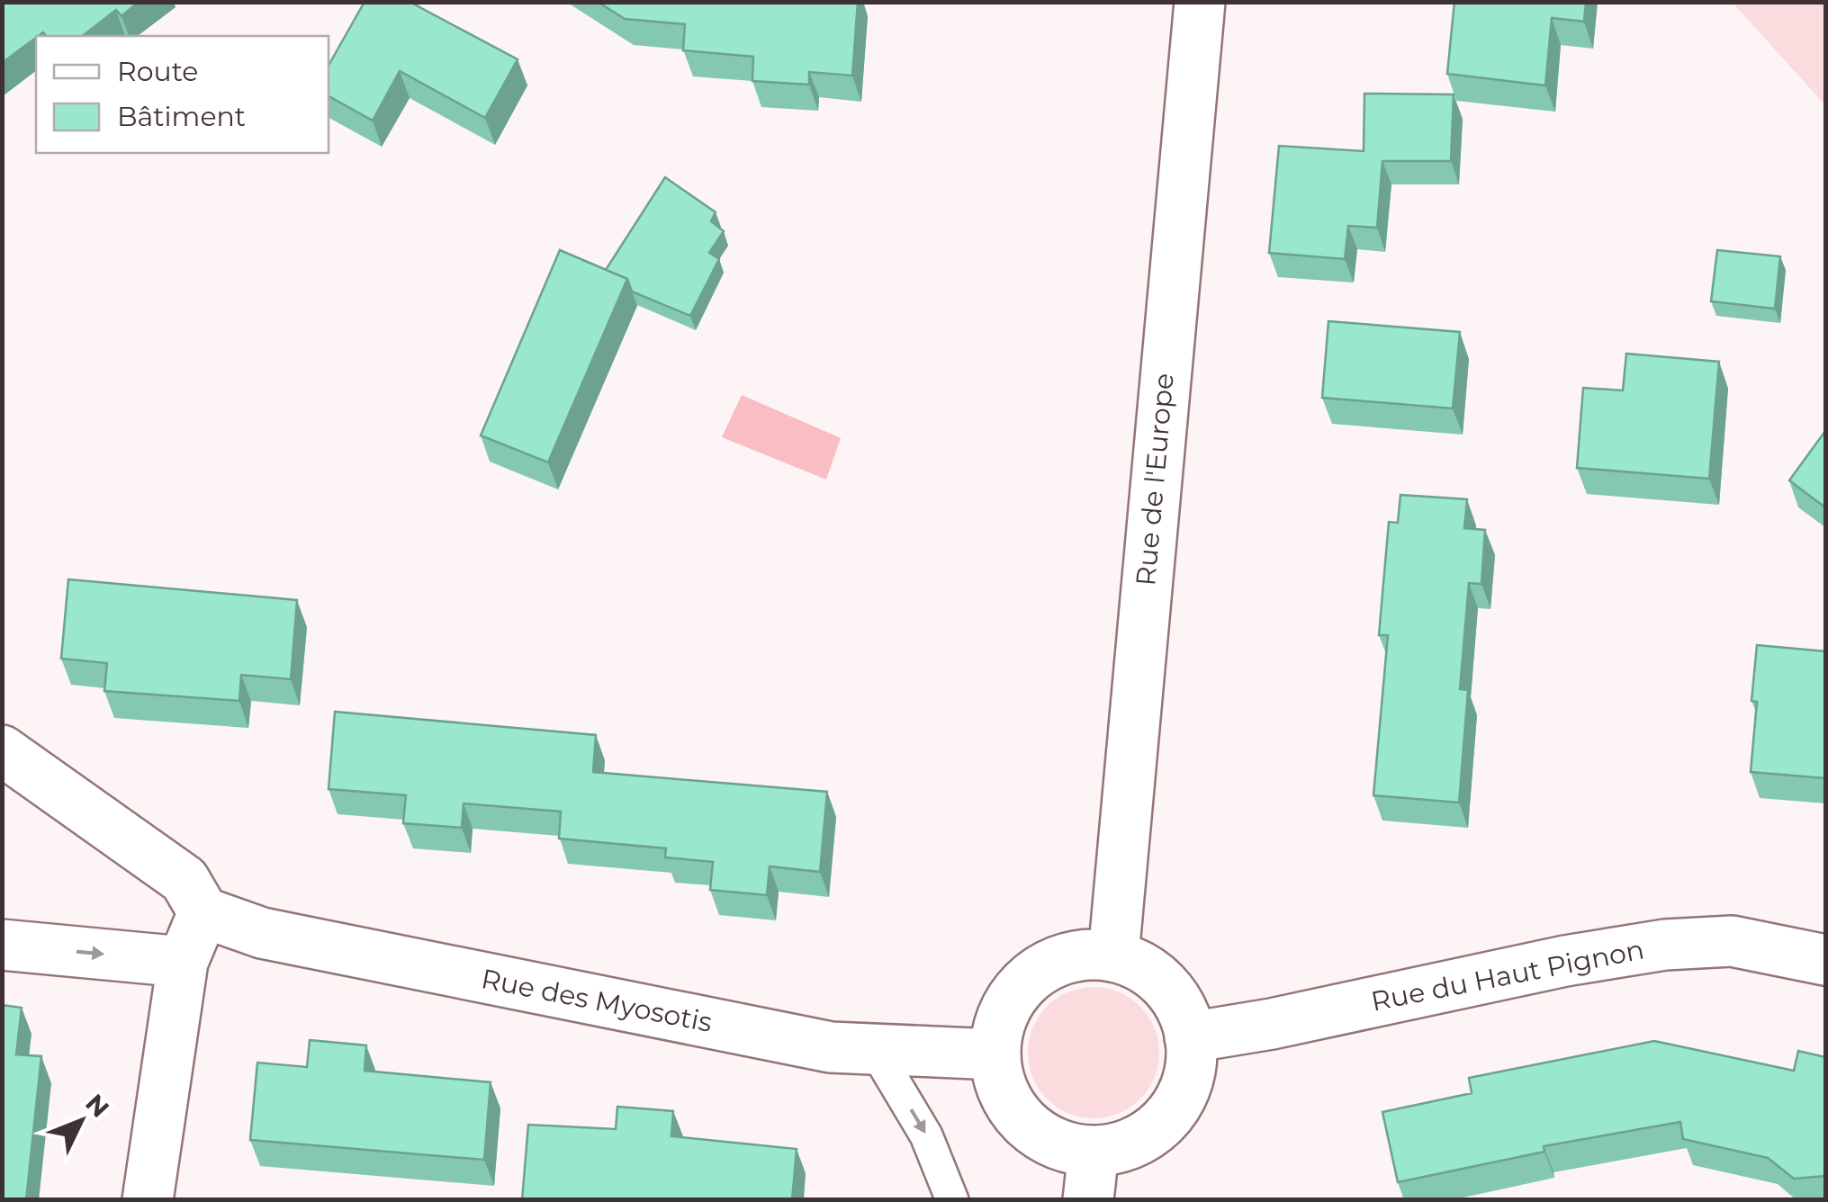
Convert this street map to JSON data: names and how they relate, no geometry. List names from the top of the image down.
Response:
{
  "streets": {
    "street": ["Rue de l'Europe", "Rue du Haut Pignon", "Rue des Myosotis"]
  },
  "crossings": [
    ["Rue de l'Europe", "Rue du Haut Pignon"],
    ["Rue de l'Europe", "Rue des Myosotis"],
    ["Rue du Haut Pignon", "Rue des Myosotis"]
  ],
  "legend": ["Route", "Bâtiment"],
  "north": "top right"
}
